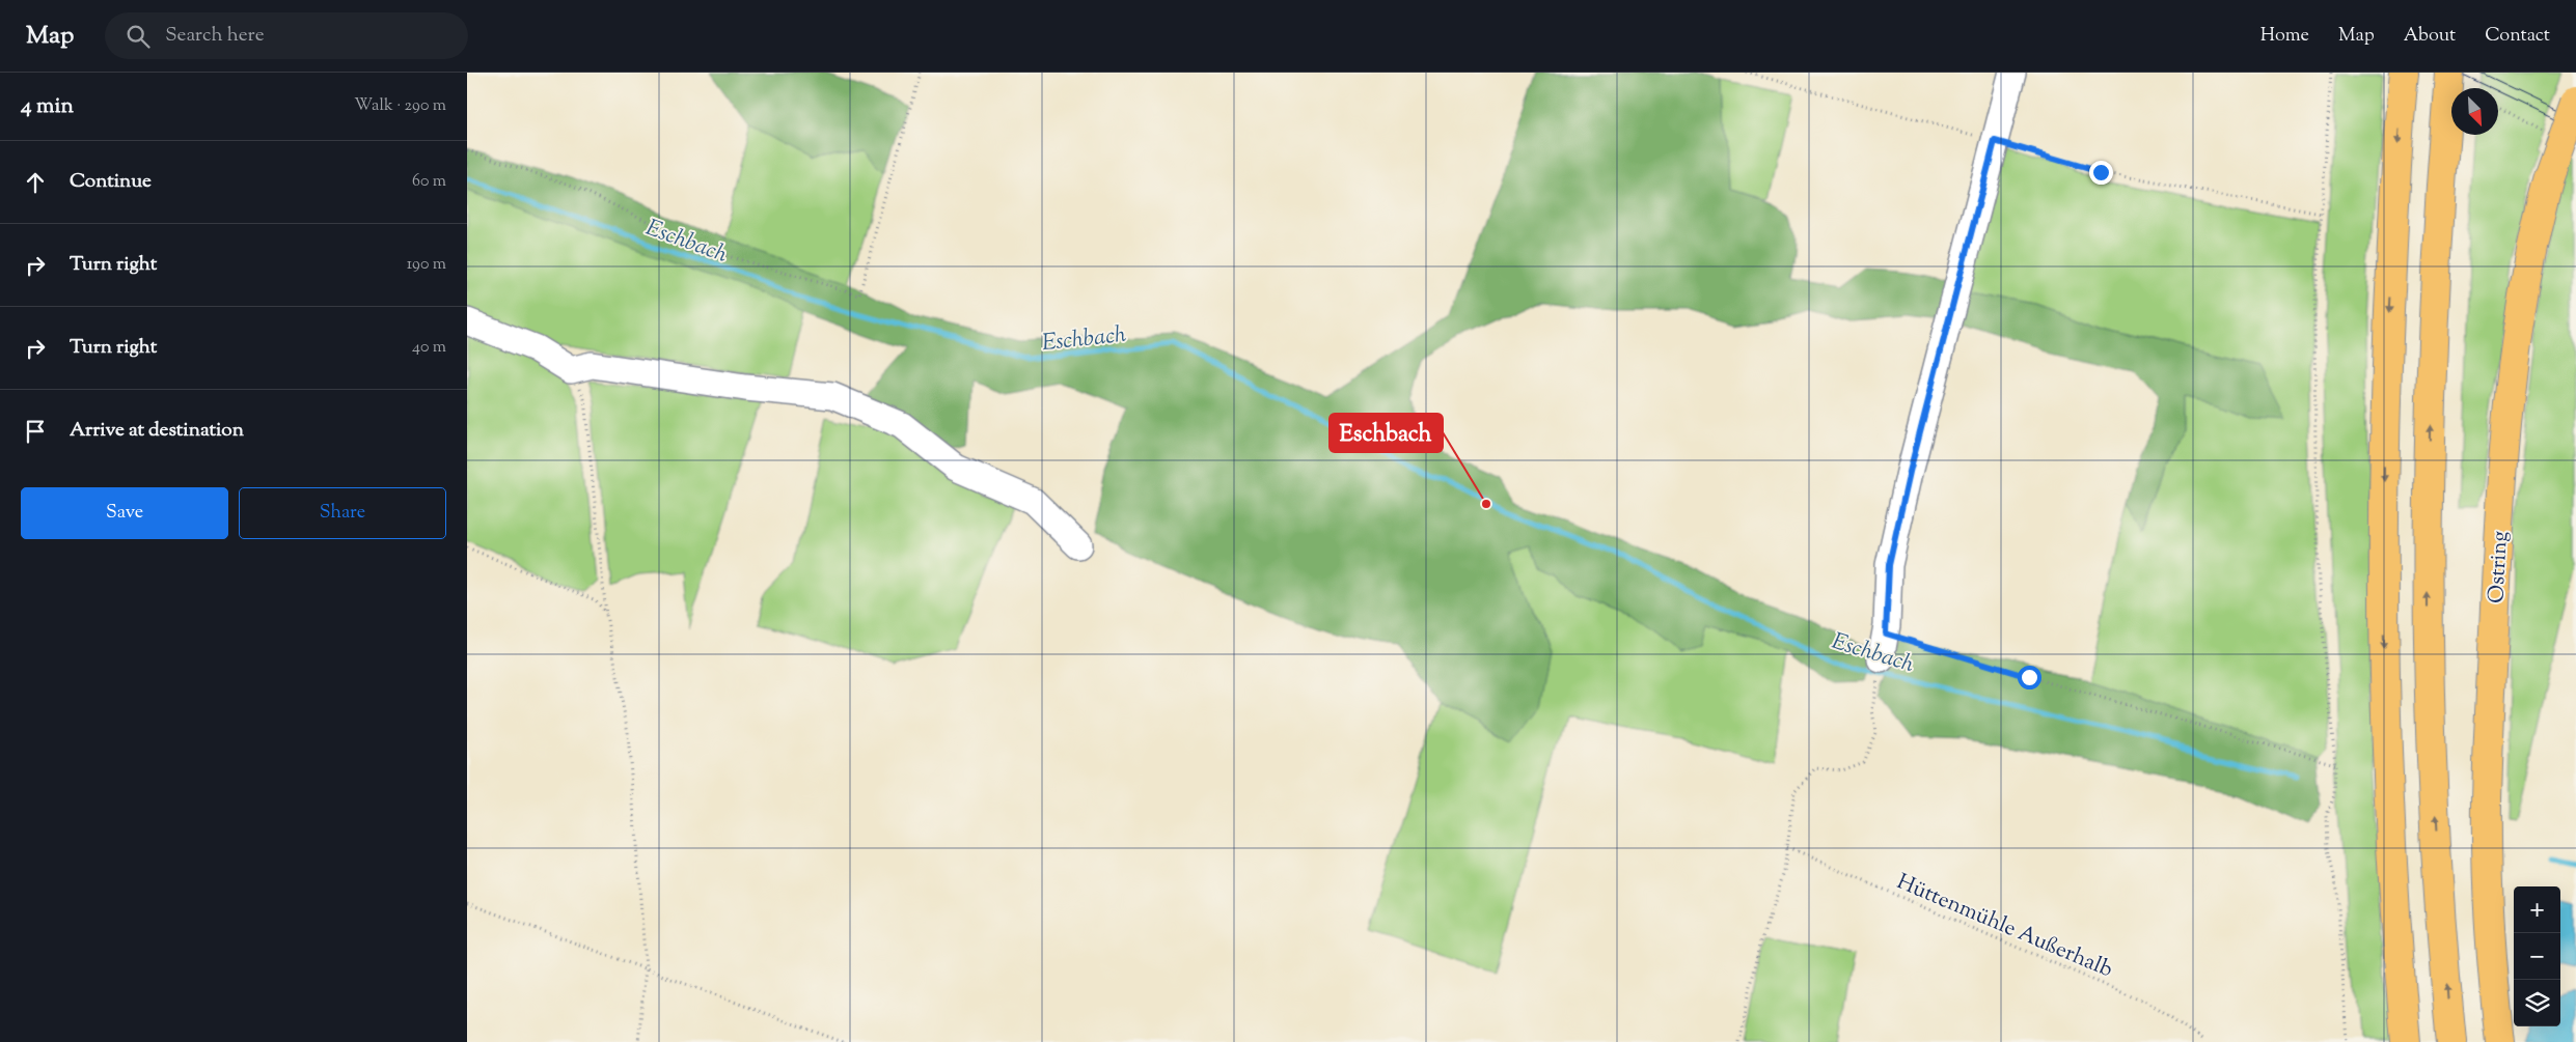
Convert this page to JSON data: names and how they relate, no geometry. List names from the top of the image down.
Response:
{
  "streets": {
    "main road": ["Ostring"],
    "path": ["Hüttenmühle Außerhalb"]
  },
  "water": ["Eschbach"],
  "places": ["Eschbach"],
  "north": "bottom right",
  "page": {
    "header": "Map",
    "search": "Search here",
    "nav": [
      "Home",
      "Map",
      "About",
      "Contact"
    ],
    "heading": ["4 min", "Walk · 290 m"],
    "list": [
      ["Continue", "60 m"],
      ["Turn right", "190 m"],
      ["Turn right", "40 m"],
      "Arrive at destination"
    ],
    "buttons": ["Save", "Share"],
    "map_buttons": ["+", "−"]
  }
}
